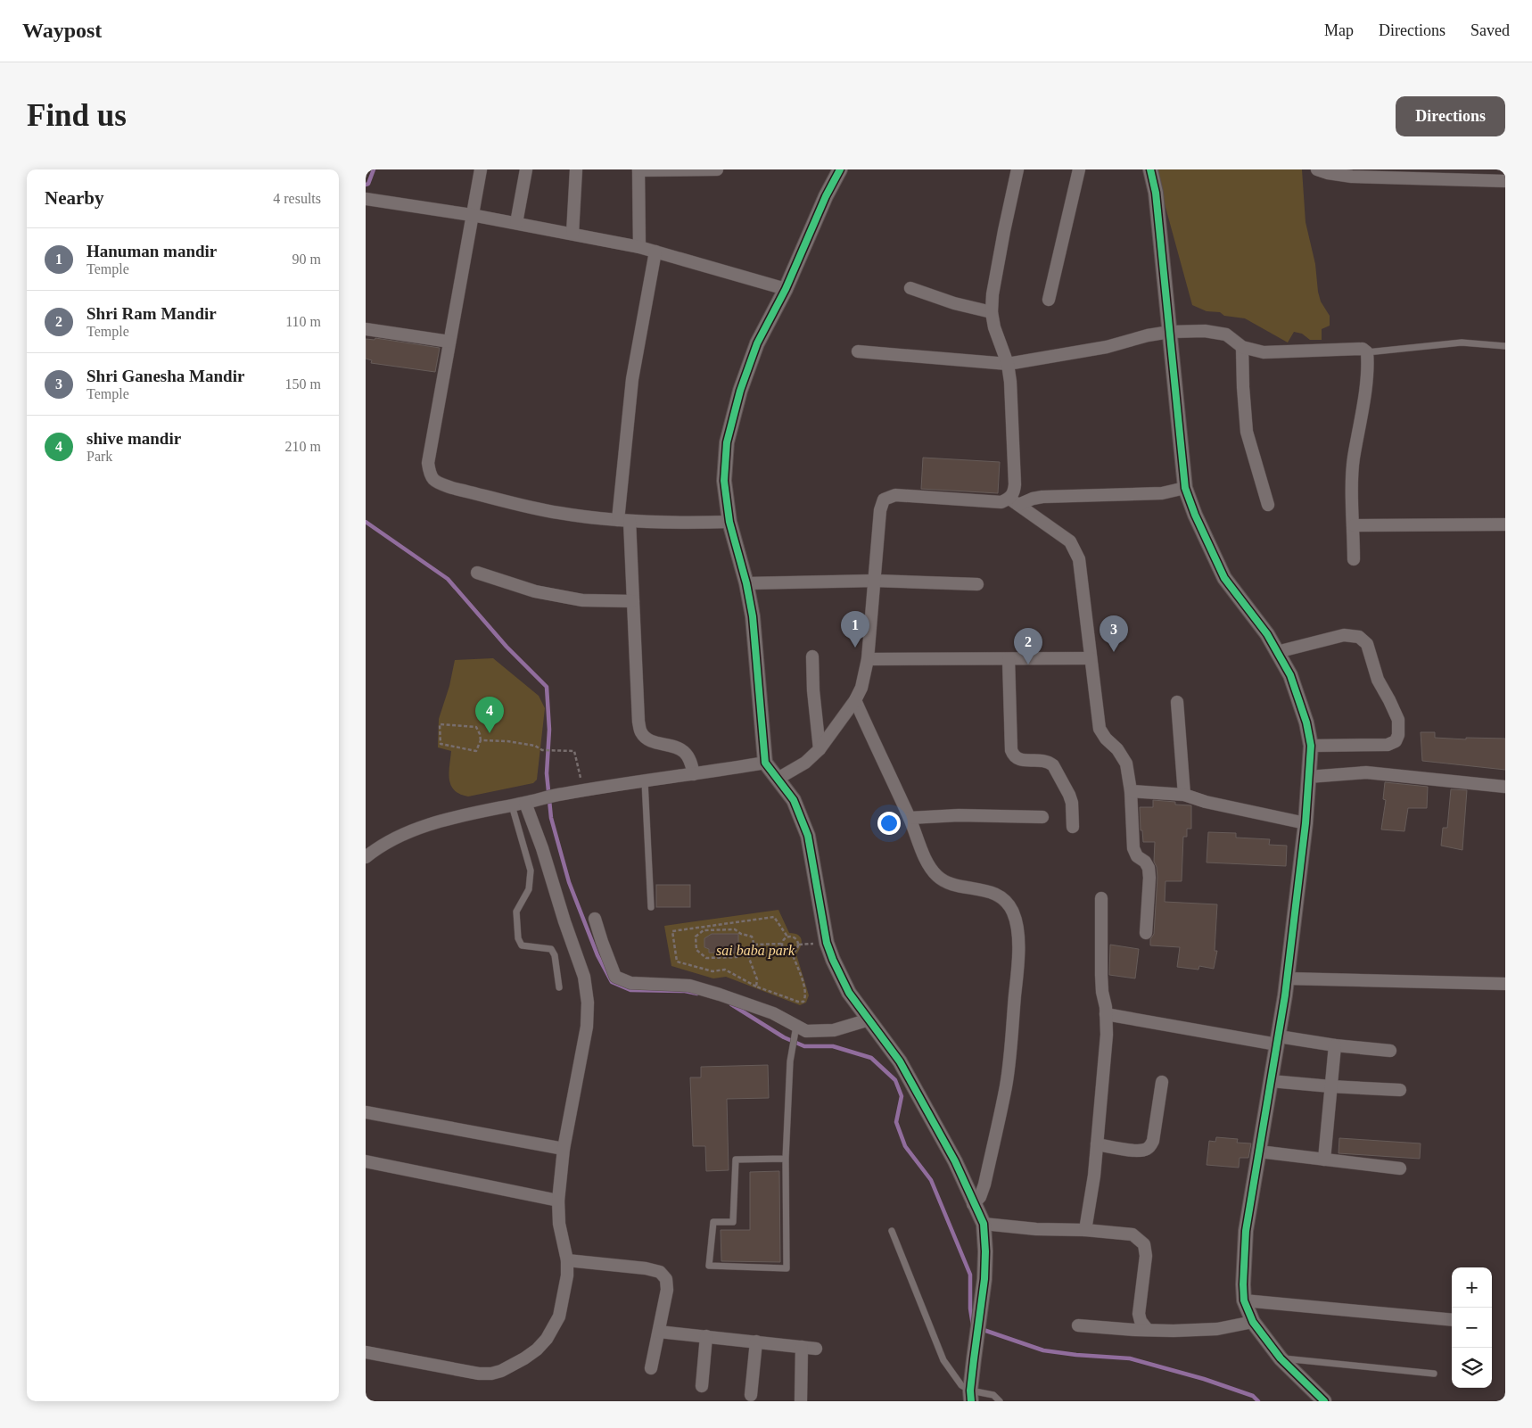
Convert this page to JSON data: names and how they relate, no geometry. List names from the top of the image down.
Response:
{
  "parks": ["sai baba park"],
  "page": {
    "header": "Waypost",
    "nav": ["Map", "Directions", "Saved"],
    "buttons": "Directions",
    "title": "Find us",
    "heading": ["Nearby", "4 results"],
    "list": [
      {
        "mark": "1",
        "name": "Hanuman mandir",
        "note": "Temple",
        "value": "90 m"
      },
      {
        "mark": "2",
        "name": "Shri Ram Mandir",
        "note": "Temple",
        "value": "110 m"
      },
      {
        "mark": "3",
        "name": "Shri Ganesha Mandir",
        "note": "Temple",
        "value": "150 m"
      },
      {
        "mark": "4",
        "name": "shive mandir",
        "note": "Park",
        "value": "210 m"
      }
    ],
    "pins": [
      "1",
      "3",
      "2",
      "4"
    ],
    "map_buttons": ["+", "−"]
  }
}
